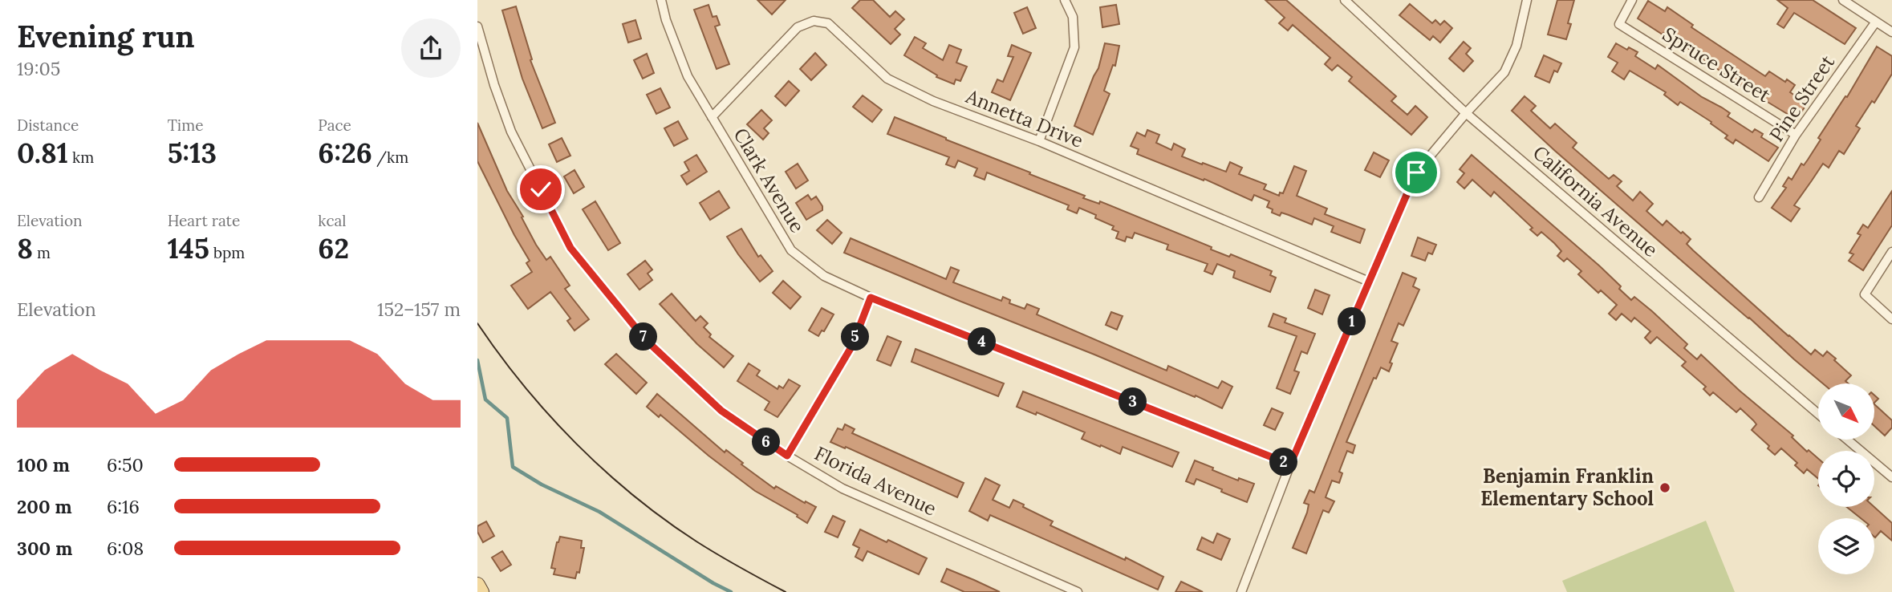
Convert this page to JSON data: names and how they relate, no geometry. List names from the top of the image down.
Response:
{
  "streets": {
    "street": [
      "Spruce Street",
      "Pine Street",
      "Annetta Drive",
      "Clark Avenue",
      "California Avenue",
      "Florida Avenue"
    ]
  },
  "crossings": [
    ["Spruce Street", "Pine Street"],
    ["Annetta Drive", "Clark Avenue"]
  ],
  "places": ["Benjamin Franklin Elementary School"],
  "north": "bottom right",
  "page": {
    "heading": ["Evening run", "19:05"],
    "stats": [
      ["Distance", "0.81 km"],
      ["Time", "5:13"],
      ["Pace", "6:26 /km"],
      ["Elevation", "8 m"],
      ["Heart rate", "145 bpm"],
      ["kcal", "62"]
    ],
    "chart": ["Elevation", "152–157 m"],
    "pins": [
      "1",
      "5",
      "7",
      "4",
      "3",
      "6",
      "2"
    ],
    "list": [
      {
        "name": "100 m",
        "note": "6:50"
      },
      {
        "name": "200 m",
        "note": "6:16"
      },
      {
        "name": "300 m",
        "note": "6:08"
      }
    ]
  }
}
